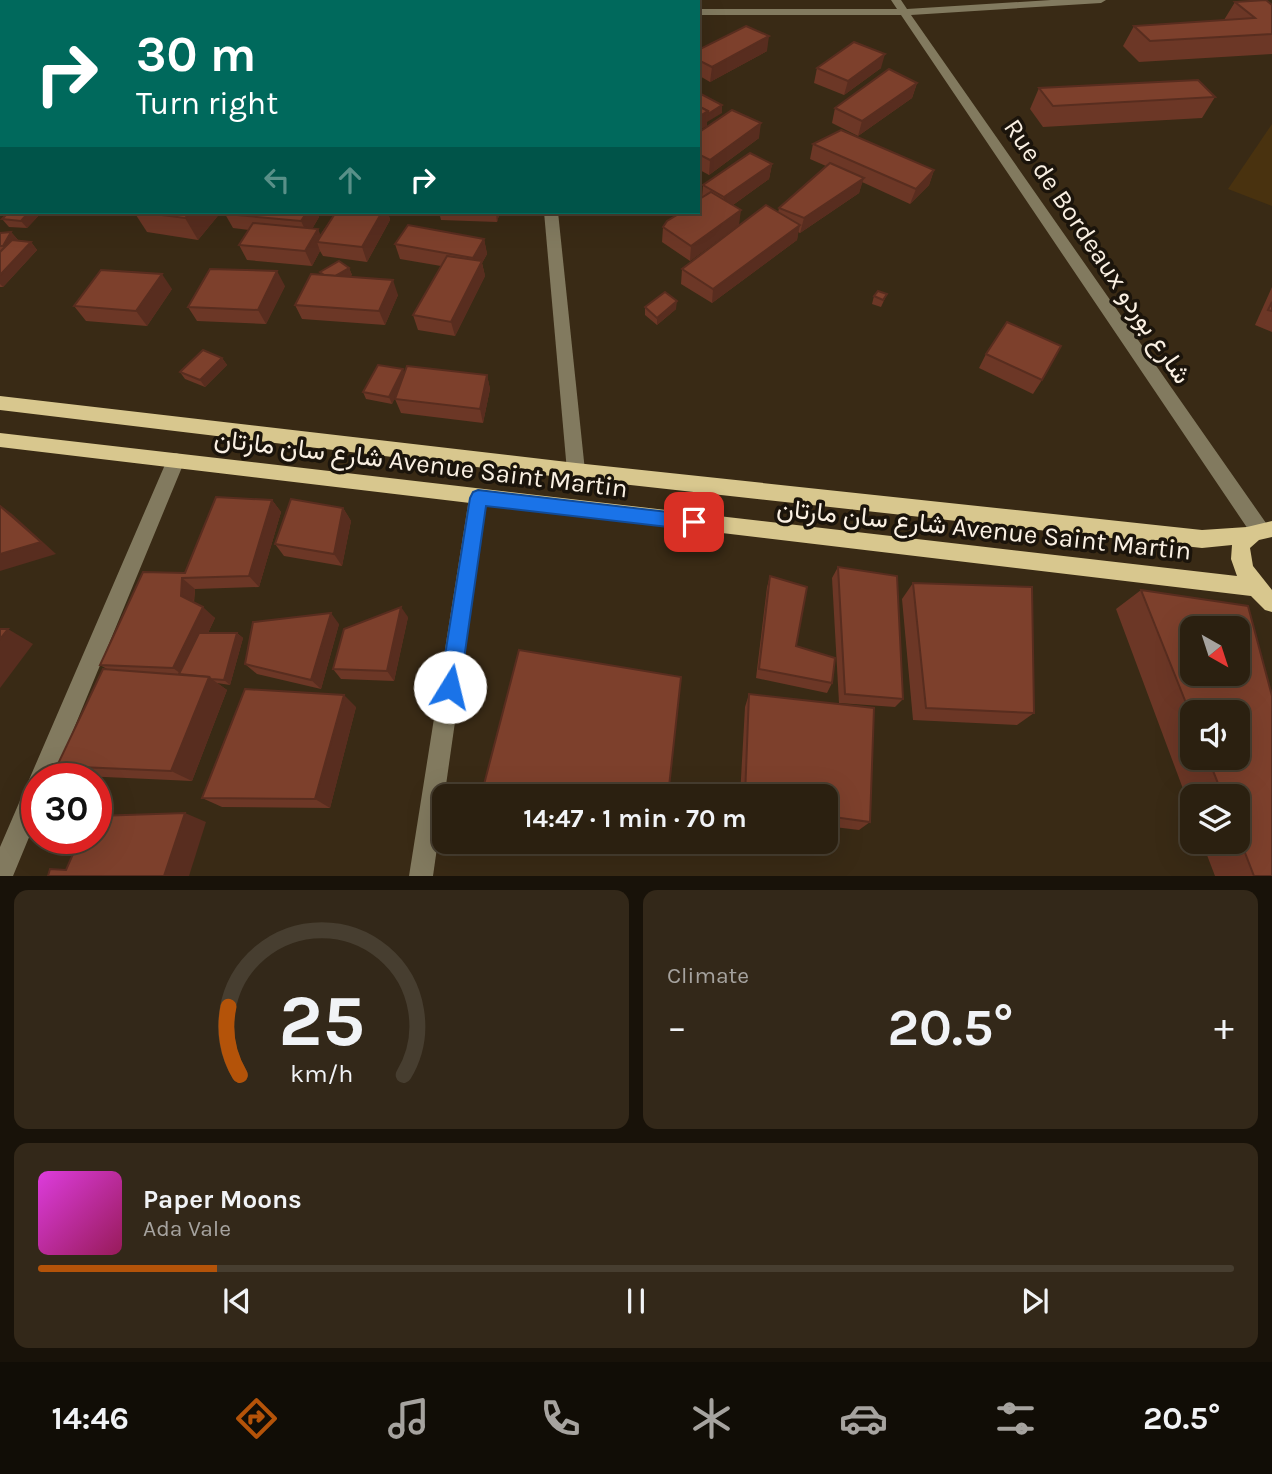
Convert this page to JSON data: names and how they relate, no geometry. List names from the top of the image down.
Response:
{
  "streets": {
    "main road": ["شارع سان مارتان Avenue Saint Martin"],
    "street": ["Rue de Bordeaux شارع بوردو"]
  },
  "crossings": [
    ["Rue de Bordeaux شارع بوردو", "شارع سان مارتان Avenue Saint Martin"]
  ],
  "north": "bottom right",
  "page": {
    "turn": ["30 m", "Turn right"],
    "limit": "30",
    "trip": "14:47 · 1 min · 70 m",
    "tile": "Climate",
    "heat": ["−", "20.5°", "+"],
    "song": ["Paper Moons", "Ada Vale"],
    "tabs": ["14:46", "20.5°"],
    "gauge": ["25", "km/h"]
  }
}
